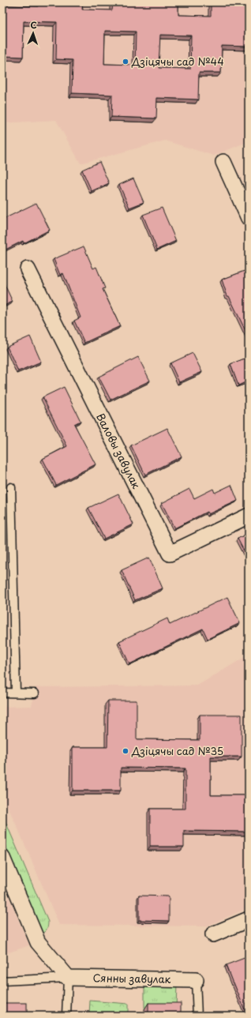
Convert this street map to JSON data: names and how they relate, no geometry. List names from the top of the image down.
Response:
{
  "streets": {
    "street": ["Валовы завулак", "Сянны завулак"]
  },
  "places": ["Дзіцячы сад №44", "Дзіцячы сад №35"],
  "north": "top"
}
